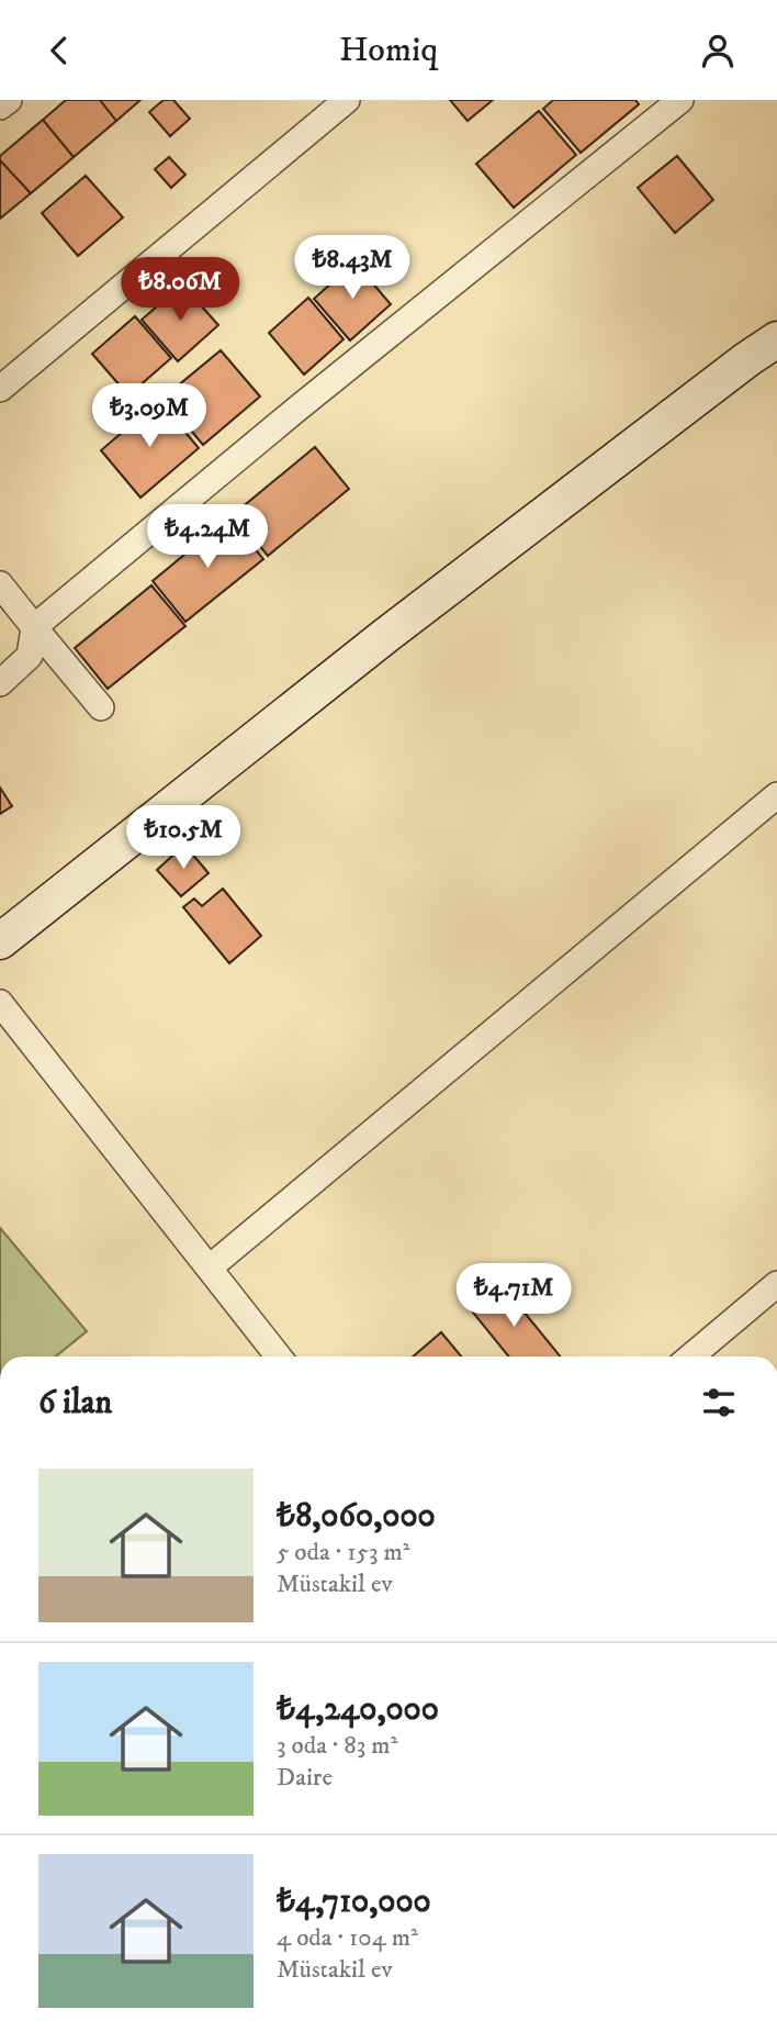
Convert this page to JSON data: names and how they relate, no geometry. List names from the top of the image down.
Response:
{
  "page": {
    "header": "Homiq",
    "price": [
      "₺8.43M",
      "₺8.06M",
      "₺3.09M",
      "₺4.24M",
      "₺10.5M",
      "₺4.71M"
    ],
    "heading": "6 ilan",
    "list": [
      {
        "name": "₺8,060,000",
        "note": "5 oda · 153 m² · Müstakil ev"
      },
      {
        "name": "₺4,240,000",
        "note": "3 oda · 83 m² · Daire"
      },
      {
        "name": "₺4,710,000",
        "note": "4 oda · 104 m² · Müstakil ev"
      }
    ]
  }
}
